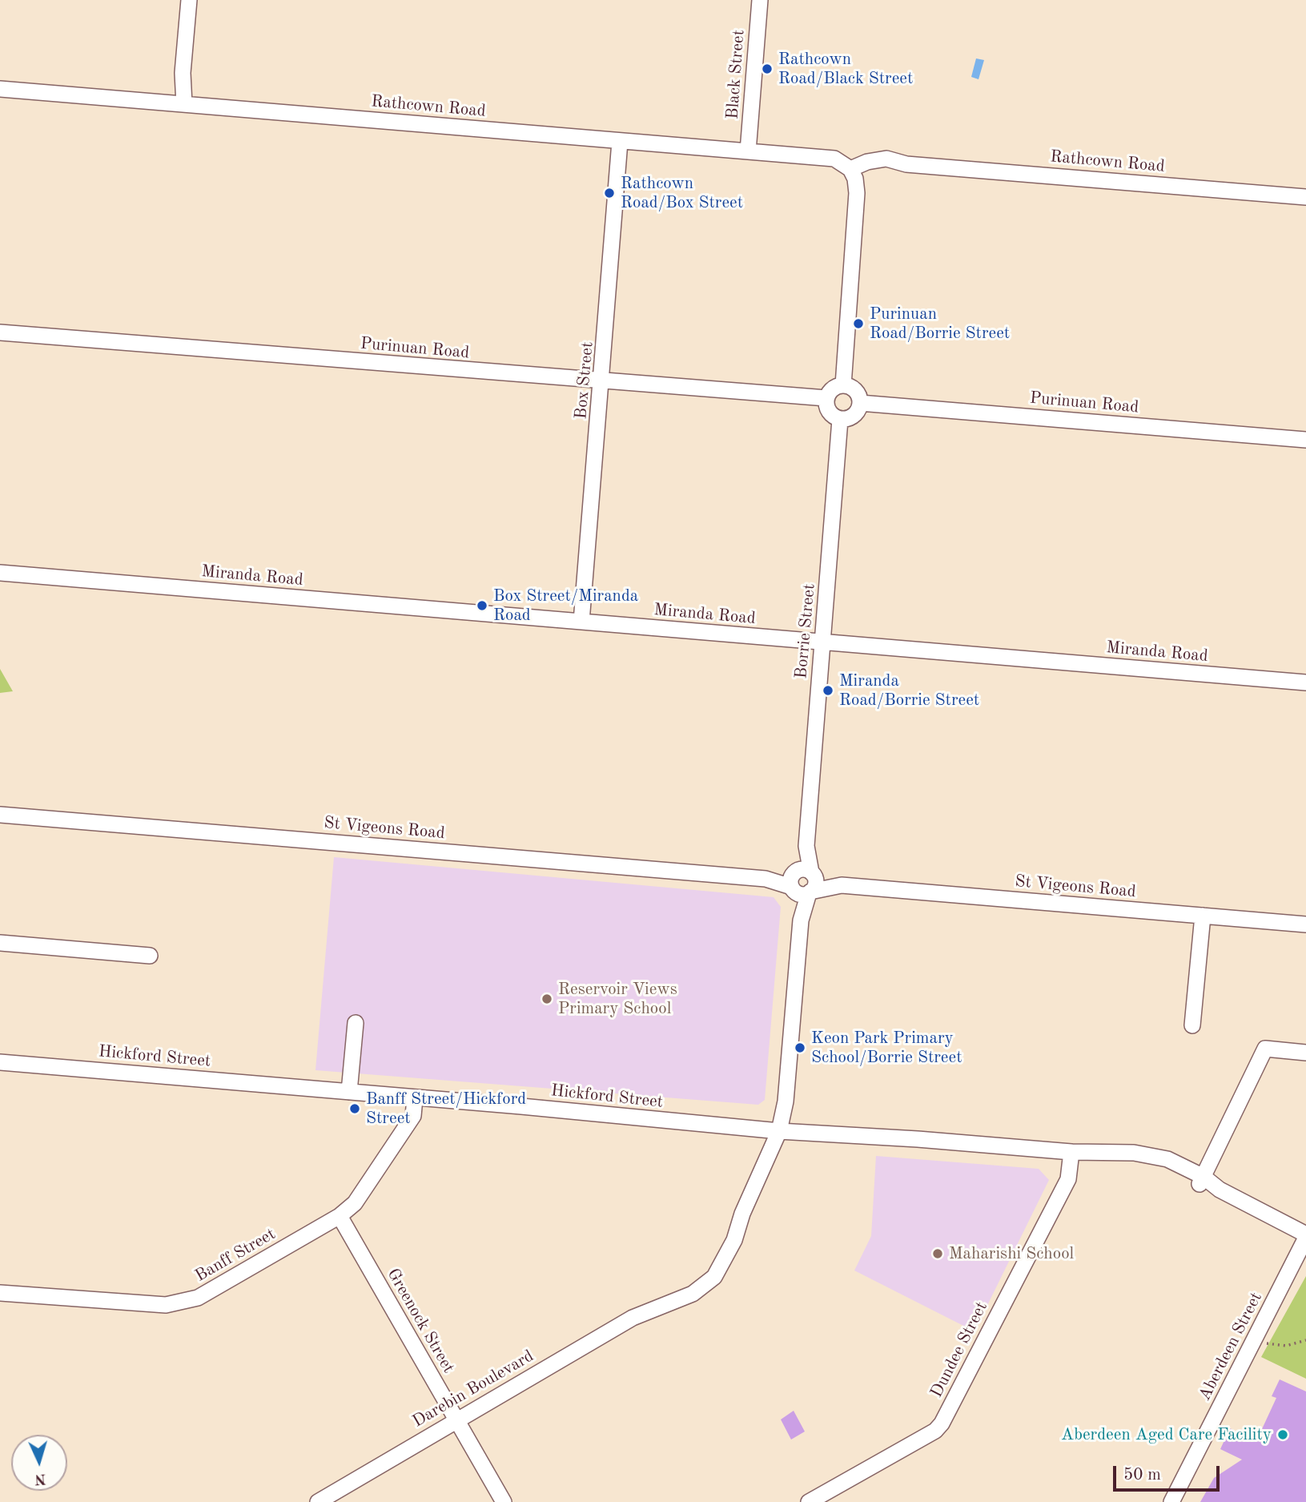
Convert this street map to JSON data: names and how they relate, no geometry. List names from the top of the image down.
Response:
{
  "streets": {
    "street": [
      "Black Street",
      "Rathcown Road",
      "Purinuan Road",
      "Box Street",
      "Miranda Road",
      "Borrie Street",
      "St Vigeons Road",
      "Hickford Street",
      "Banff Street",
      "Greenock Street",
      "Aberdeen Street",
      "Dundee Street",
      "Darebin Boulevard"
    ]
  },
  "crossings": [
    ["Black Street", "Rathcown Road"],
    ["Rathcown Road", "Box Street"],
    ["Purinuan Road", "Box Street"],
    ["Purinuan Road", "Borrie Street"],
    ["Box Street", "Miranda Road"],
    ["Miranda Road", "Borrie Street"],
    ["Borrie Street", "St Vigeons Road"],
    ["Borrie Street", "Hickford Street"],
    ["Borrie Street", "Darebin Boulevard"],
    ["Hickford Street", "Banff Street"],
    ["Hickford Street", "Aberdeen Street"],
    ["Hickford Street", "Dundee Street"],
    ["Hickford Street", "Darebin Boulevard"],
    ["Banff Street", "Greenock Street"],
    ["Greenock Street", "Darebin Boulevard"]
  ],
  "places": [
    "Rathcown Road/Black Street",
    "Rathcown Road/Box Street",
    "Purinuan Road/Borrie Street",
    "Box Street/Miranda Road",
    "Miranda Road/Borrie Street",
    "Reservoir Views Primary School",
    "Keon Park Primary School/Borrie Street",
    "Banff Street/Hickford Street",
    "Maharishi School",
    "Aberdeen Aged Care Facility"
  ],
  "scale_bar": "50 m",
  "north": "bottom"
}
